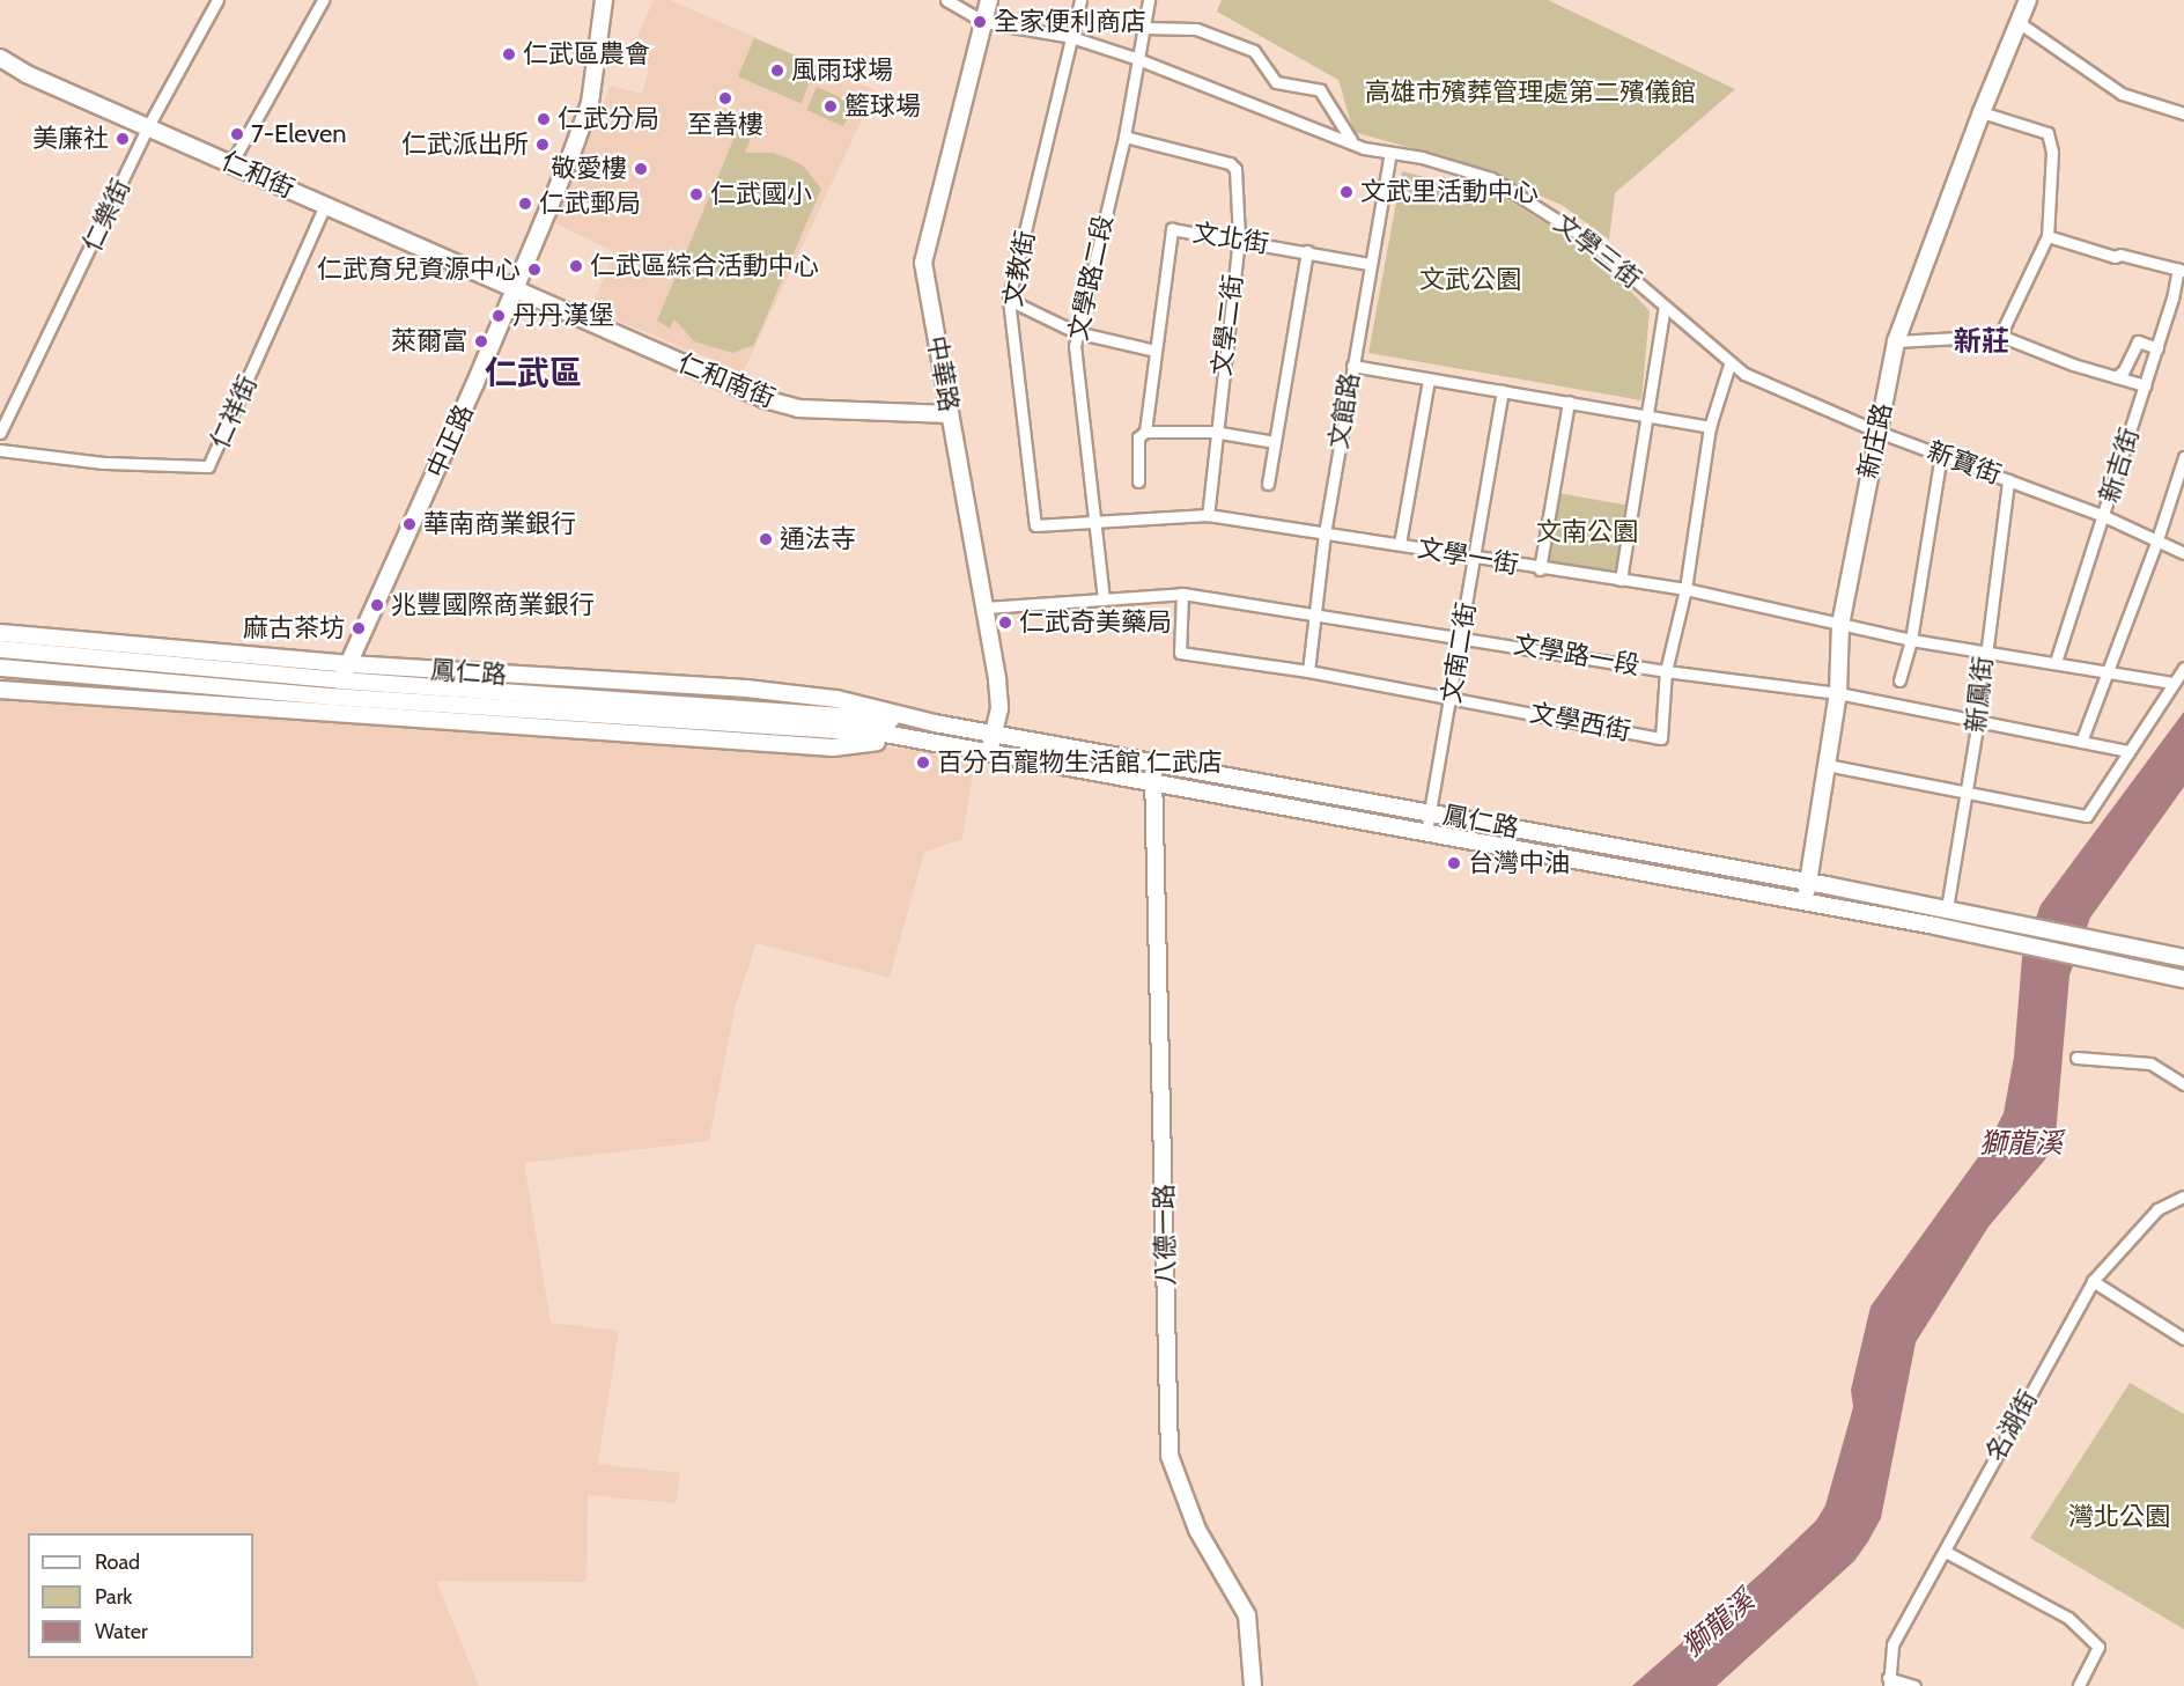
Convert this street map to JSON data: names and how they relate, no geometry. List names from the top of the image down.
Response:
{
  "streets": {
    "main road": [
      "仁和街",
      "中華路",
      "仁和南街",
      "中正路",
      "新庄路",
      "鳳仁路",
      "八德一路"
    ],
    "street": [
      "仁樂街",
      "文北街",
      "文學三街",
      "文教街",
      "文學路二段",
      "文學二街",
      "文館路",
      "仁祥街",
      "新寶街",
      "新吉街",
      "文學一街",
      "文南二街",
      "文學路一段",
      "新鳳街",
      "文學西街",
      "名湖街"
    ]
  },
  "crossings": [
    ["仁和街", "仁樂街"],
    ["仁和街", "仁和南街"],
    ["仁和街", "仁祥街"],
    ["仁和街", "中正路"],
    ["文北街", "文學二街"],
    ["文學三街", "文教街"],
    ["文學三街", "文學路二段"],
    ["文學三街", "中華路"],
    ["文學三街", "文館路"],
    ["文學三街", "新寶街"],
    ["文學三街", "文學西街"],
    ["文教街", "文學路二段"],
    ["文教街", "文學一街"],
    ["文學路二段", "文學二街"],
    ["文學路二段", "文學一街"],
    ["文學路二段", "文學路一段"],
    ["文學二街", "文學一街"],
    ["中華路", "仁和南街"],
    ["中華路", "文學路一段"],
    ["中華路", "鳳仁路"],
    ["仁和南街", "中正路"],
    ["文館路", "文學一街"],
    ["文館路", "文學路一段"],
    ["文館路", "文學西街"],
    ["中正路", "鳳仁路"],
    ["新庄路", "新寶街"],
    ["新庄路", "文學一街"],
    ["新庄路", "文學路一段"],
    ["新庄路", "鳳仁路"],
    ["新寶街", "新吉街"],
    ["新寶街", "新鳳街"],
    ["新吉街", "文學一街"],
    ["文學一街", "文南二街"],
    ["文學一街", "新鳳街"],
    ["文學一街", "文學西街"],
    ["文南二街", "文學路一段"],
    ["文南二街", "鳳仁路"],
    ["文南二街", "文學西街"],
    ["文學路一段", "新鳳街"],
    ["文學路一段", "文學西街"],
    ["鳳仁路", "新鳳街"],
    ["鳳仁路", "八德一路"]
  ],
  "districts": ["新莊", "仁武區"],
  "water": ["獅龍溪"],
  "parks": [
    "高雄市殯葬管理處第二殯儀館",
    "文武公園",
    "文南公園",
    "灣北公園"
  ],
  "places": [
    "全家便利商店",
    "仁武區農會",
    "風雨球場",
    "至善樓",
    "籃球場",
    "仁武分局",
    "7-Eleven",
    "美廉社",
    "仁武派出所",
    "敬愛樓",
    "文武里活動中心",
    "仁武國小",
    "仁武郵局",
    "仁武區綜合活動中心",
    "仁武育兒資源中心",
    "丹丹漢堡",
    "萊爾富",
    "華南商業銀行",
    "通法寺",
    "兆豐國際商業銀行",
    "仁武奇美藥局",
    "麻古茶坊",
    "百分百寵物生活館 仁武店",
    "台灣中油"
  ],
  "legend": ["Road", "Park", "Water"]
}
